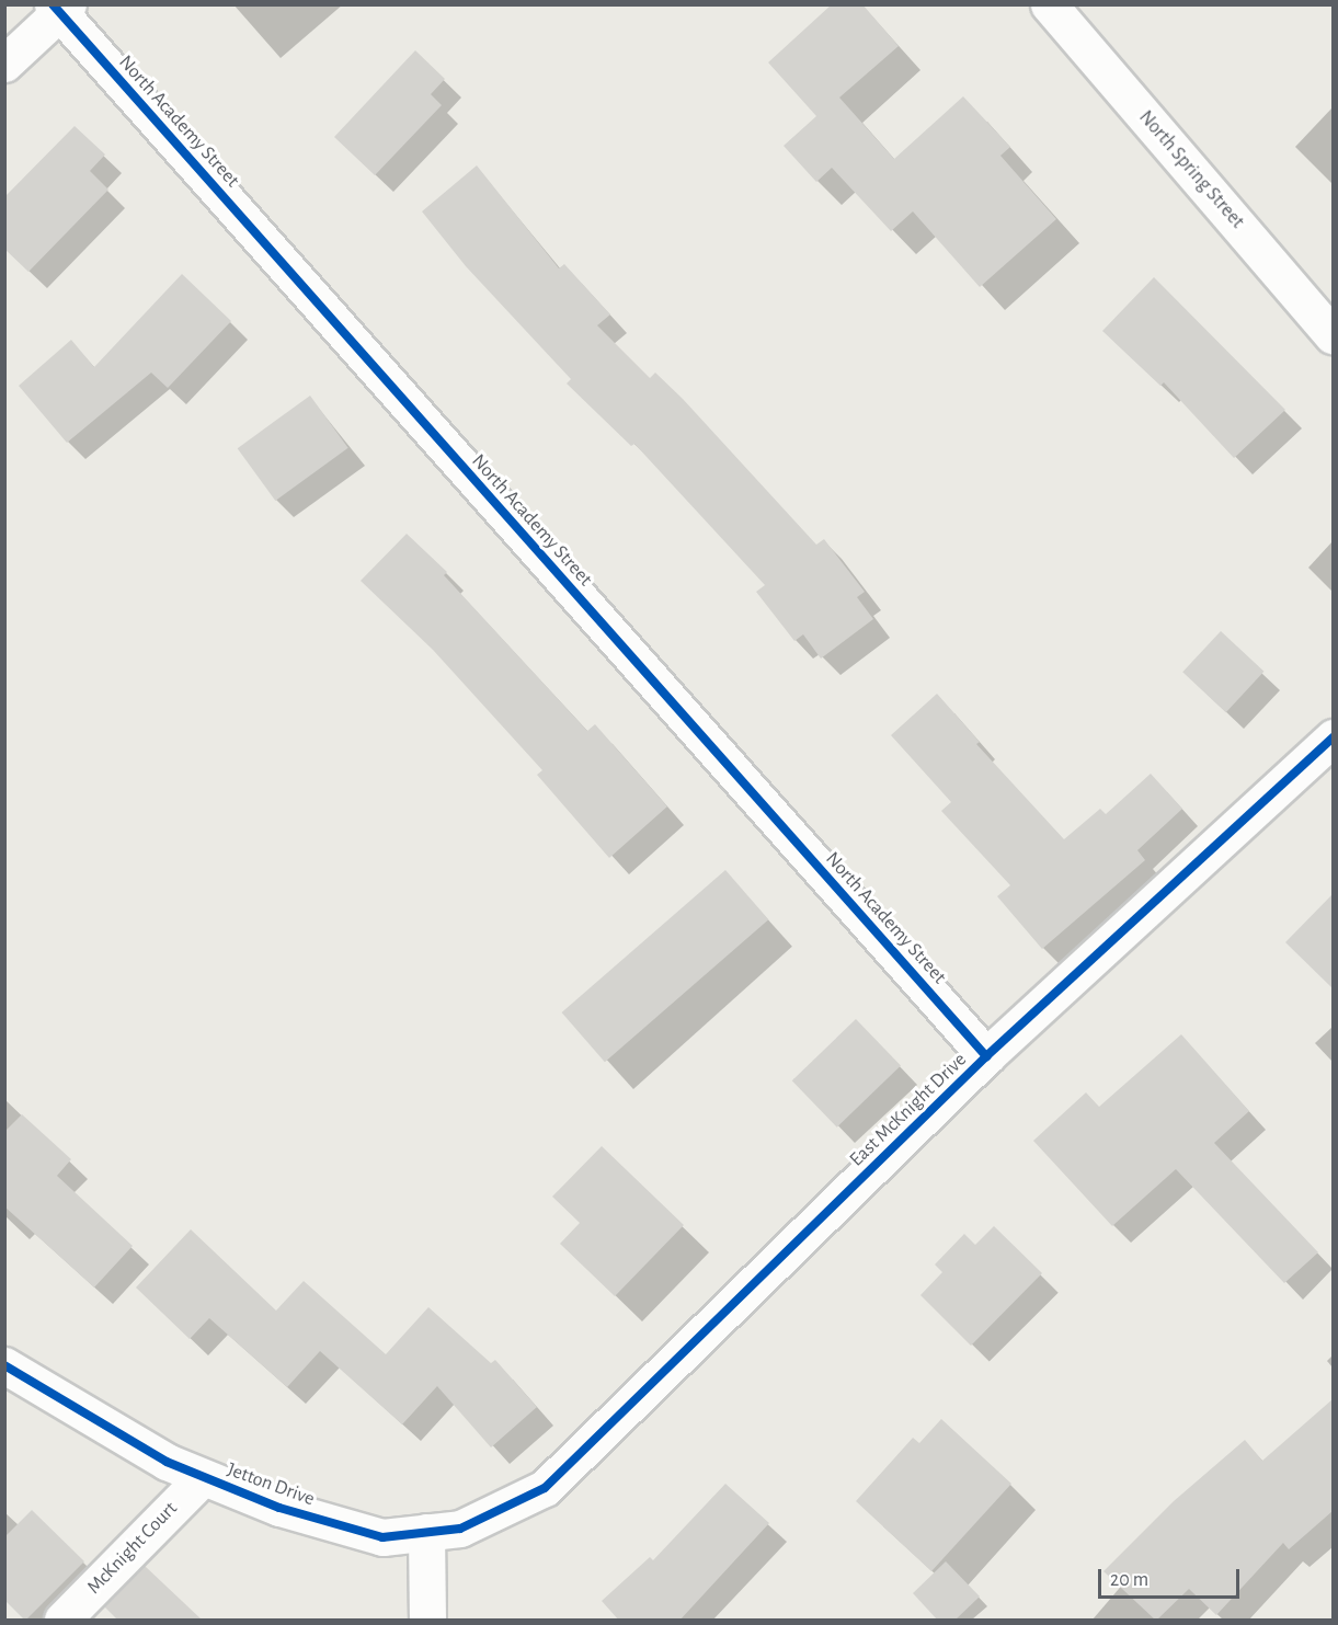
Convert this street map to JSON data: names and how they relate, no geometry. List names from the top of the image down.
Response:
{
  "streets": {
    "street": [
      "North Academy Street",
      "North Spring Street",
      "East McKnight Drive",
      "Jetton Drive",
      "McKnight Court"
    ]
  },
  "crossings": [
    ["North Academy Street", "East McKnight Drive"],
    ["East McKnight Drive", "Jetton Drive"],
    ["Jetton Drive", "McKnight Court"]
  ],
  "scale_bar": "20 m"
}
